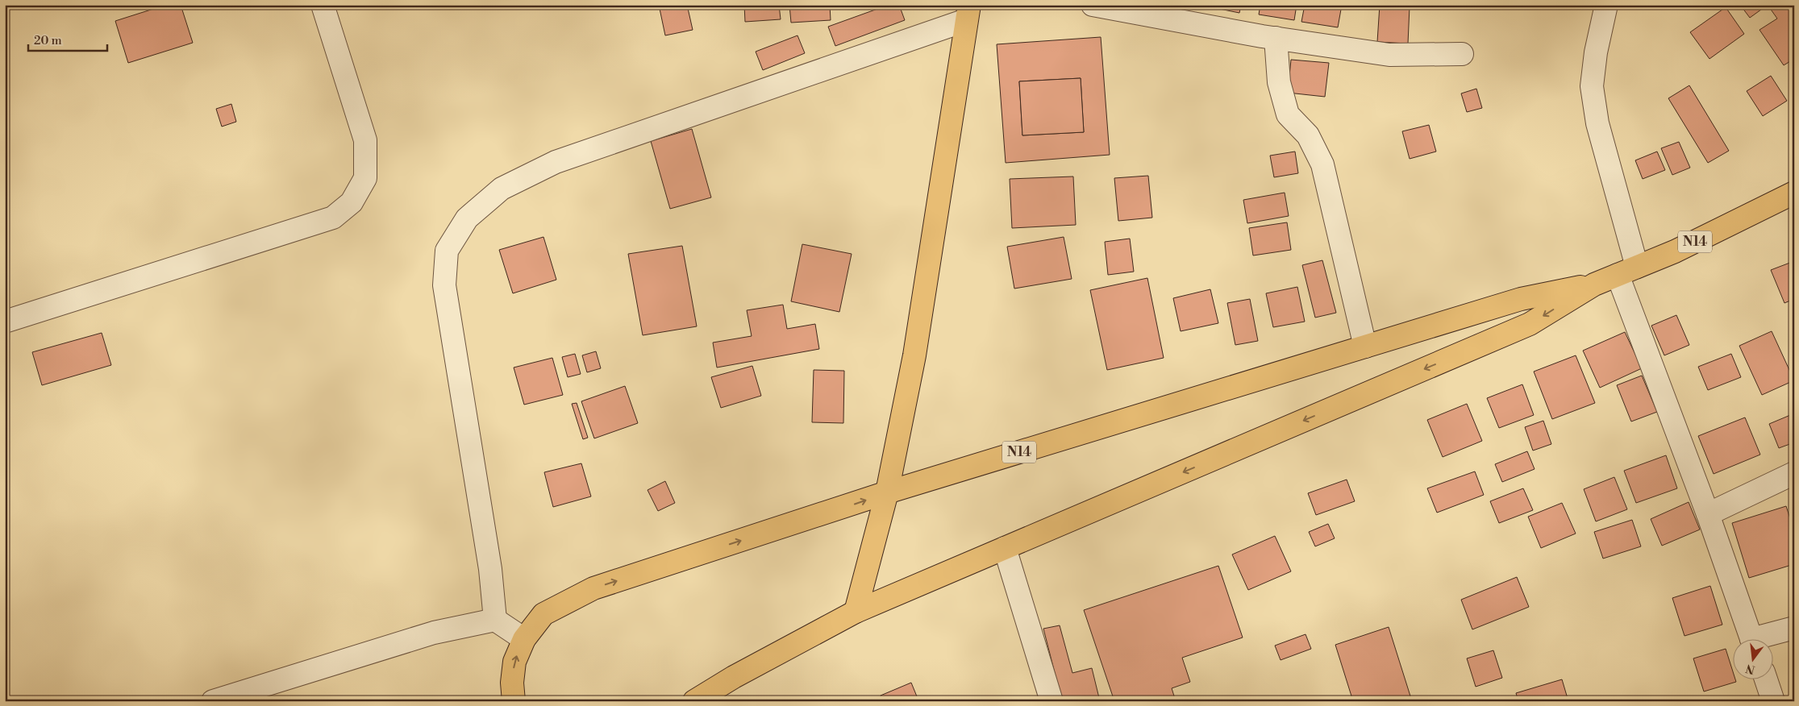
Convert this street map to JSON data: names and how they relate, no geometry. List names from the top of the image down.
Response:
{
  "streets": {
    "main road": ["N14"]
  },
  "scale_bar": "20 m",
  "north": "bottom"
}
